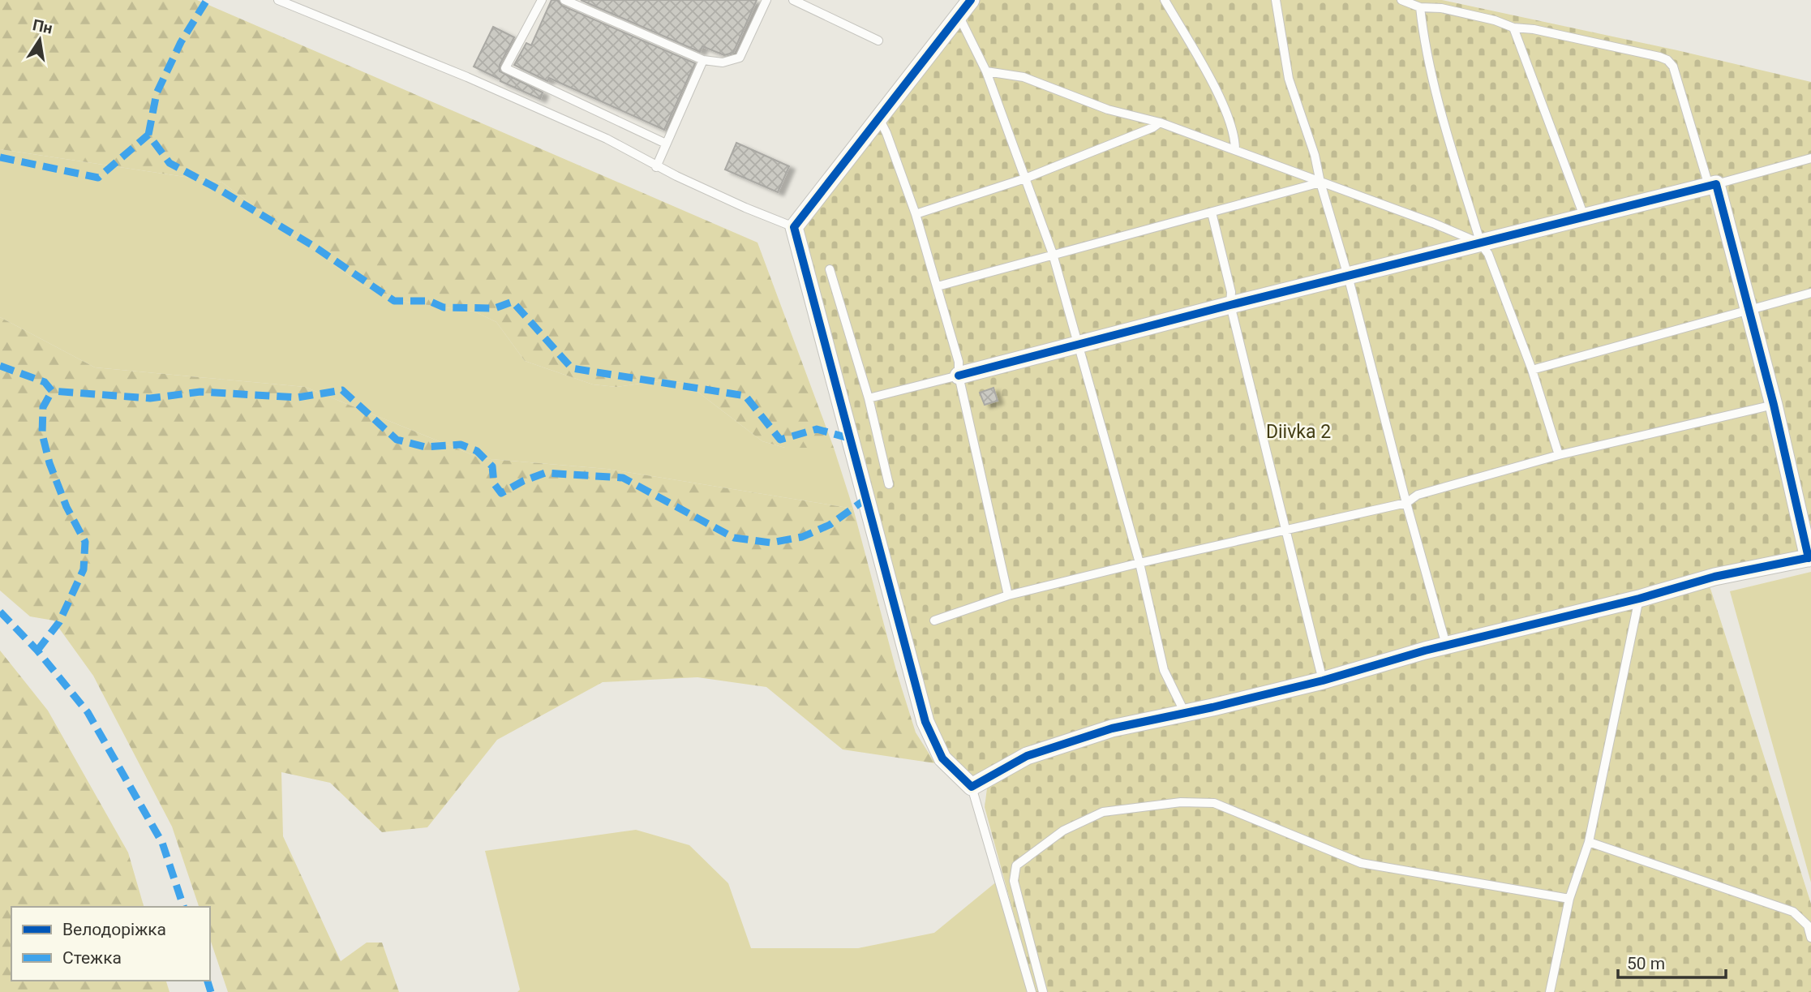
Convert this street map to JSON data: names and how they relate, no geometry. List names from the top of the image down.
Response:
{
  "parks": ["Diivka 2"],
  "legend": ["Велодоріжка", "Стежка"],
  "scale_bar": "50 m",
  "north": "top"
}
